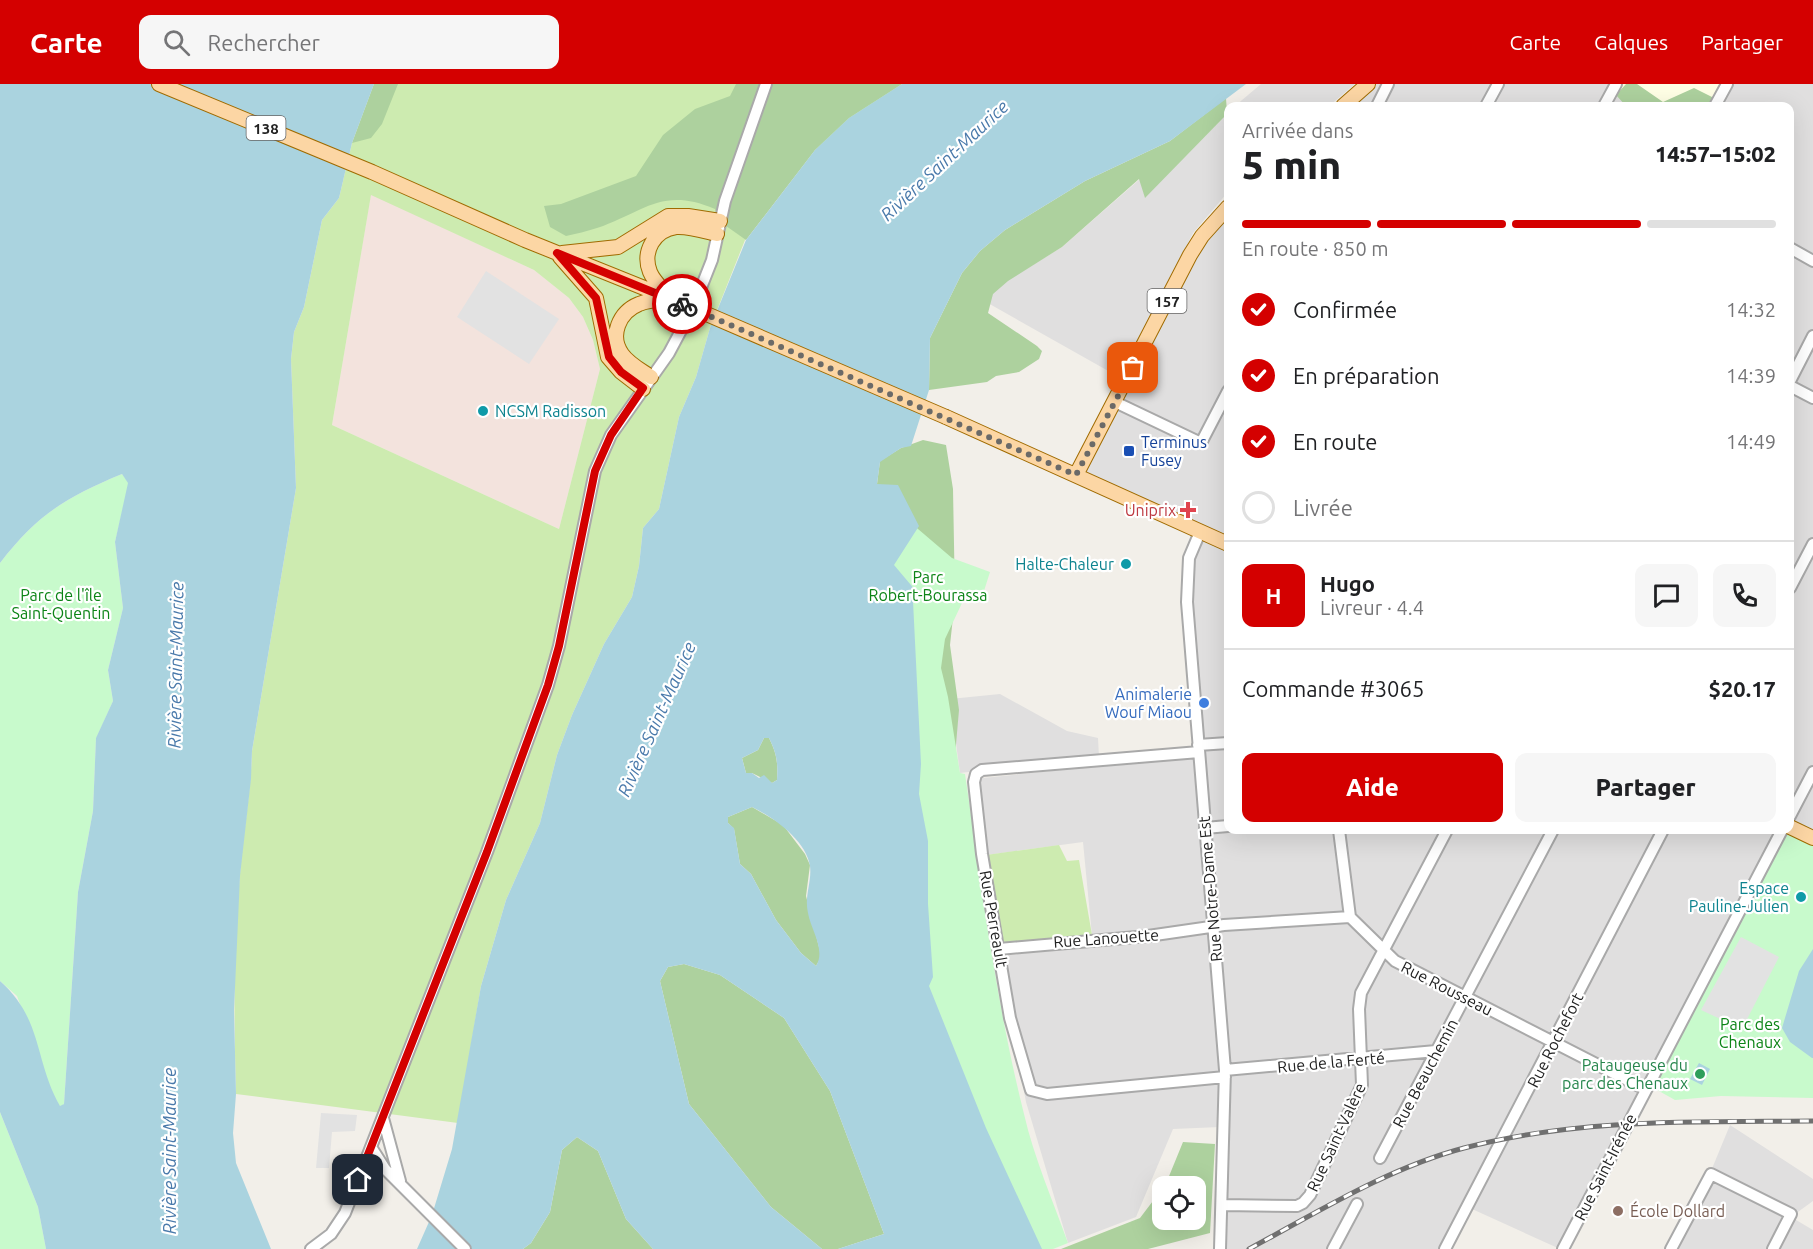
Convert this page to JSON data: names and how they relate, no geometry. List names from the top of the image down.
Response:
{
  "streets": {
    "main road": ["138", "157"],
    "street": [
      "Rue Notre-Dame Est",
      "Rue Perreault",
      "Rue Lanouette",
      "Rue Rousseau",
      "Rue Rochefort",
      "Rue de la Ferté",
      "Rue Beauchemin",
      "Rue Saint-Valère",
      "Rue Saint-Irénée"
    ]
  },
  "crossings": [
    ["138", "157"],
    ["138", "Rue Notre-Dame Est"],
    ["Rue Notre-Dame Est", "Rue Perreault"],
    ["Rue Notre-Dame Est", "Rue Lanouette"],
    ["Rue Notre-Dame Est", "Rue de la Ferté"],
    ["Rue Notre-Dame Est", "Rue Saint-Valère"],
    ["Rue Perreault", "Rue Lanouette"],
    ["Rue Perreault", "Rue de la Ferté"],
    ["Rue Rousseau", "Rue Rochefort"],
    ["Rue Rousseau", "Rue Beauchemin"],
    ["Rue Rousseau", "Rue Saint-Valère"],
    ["Rue Rousseau", "Rue Saint-Irénée"],
    ["Rue de la Ferté", "Rue Beauchemin"],
    ["Rue de la Ferté", "Rue Saint-Valère"]
  ],
  "water": ["Rivière Saint-Maurice"],
  "parks": ["Parc Robert-Bourassa", "Parc de l'île Saint-Quentin", "Parc des Chenaux"],
  "places": {
    "other": [
      "NCSM Radisson",
      "Halte-Chaleur",
      "Animalerie Wouf Miaou",
      "Espace Pauline-Julien",
      "Pataugeuse du parc des Chenaux",
      "École Dollard"
    ],
    "transit": ["Terminus Fusey"],
    "health": ["Uniprix"]
  },
  "page": {
    "header": "Carte",
    "search": "Rechercher",
    "nav": ["Carte", "Calques", "Partager"],
    "heading": ["5 min", "Arrivée dans", "14:57–15:02"],
    "panel": [
      "Hugo",
      "Livreur · 4.4",
      "Commande #3065",
      "$20.17"
    ],
    "bar": "En route · 850 m",
    "list": [
      ["Confirmée", "14:32"],
      ["En préparation", "14:39"],
      ["En route", "14:49"],
      "Livrée"
    ],
    "round": "H",
    "buttons": ["Aide", "Partager"]
  }
}
